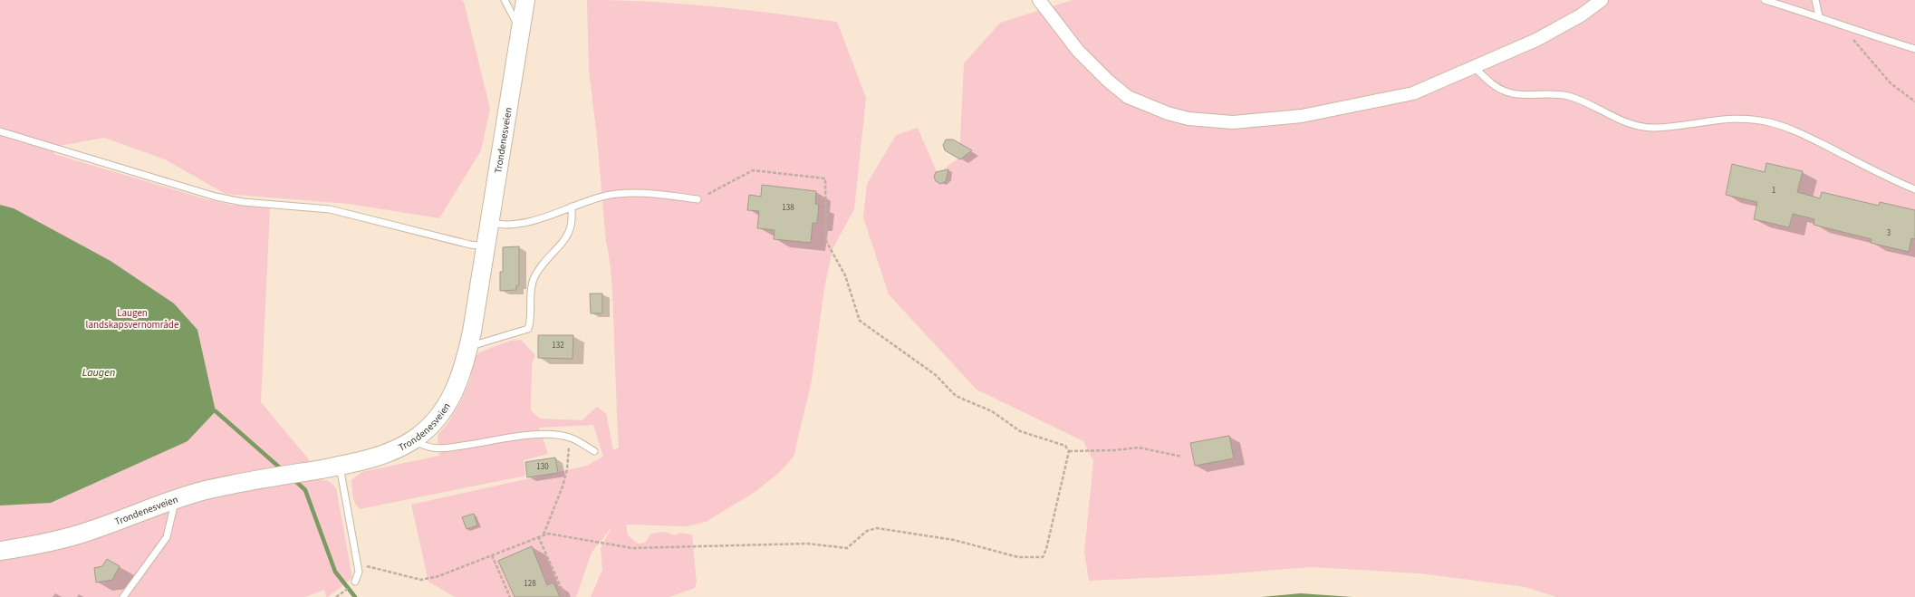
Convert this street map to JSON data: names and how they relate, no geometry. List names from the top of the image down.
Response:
{
  "streets": {
    "main road": ["Trondenesveien"]
  },
  "water": ["Laugen"],
  "parks": ["Laugen landskapsvernområde"],
  "house_numbers": [
    "1",
    "138",
    "3",
    "132",
    "130",
    "128"
  ]
}
